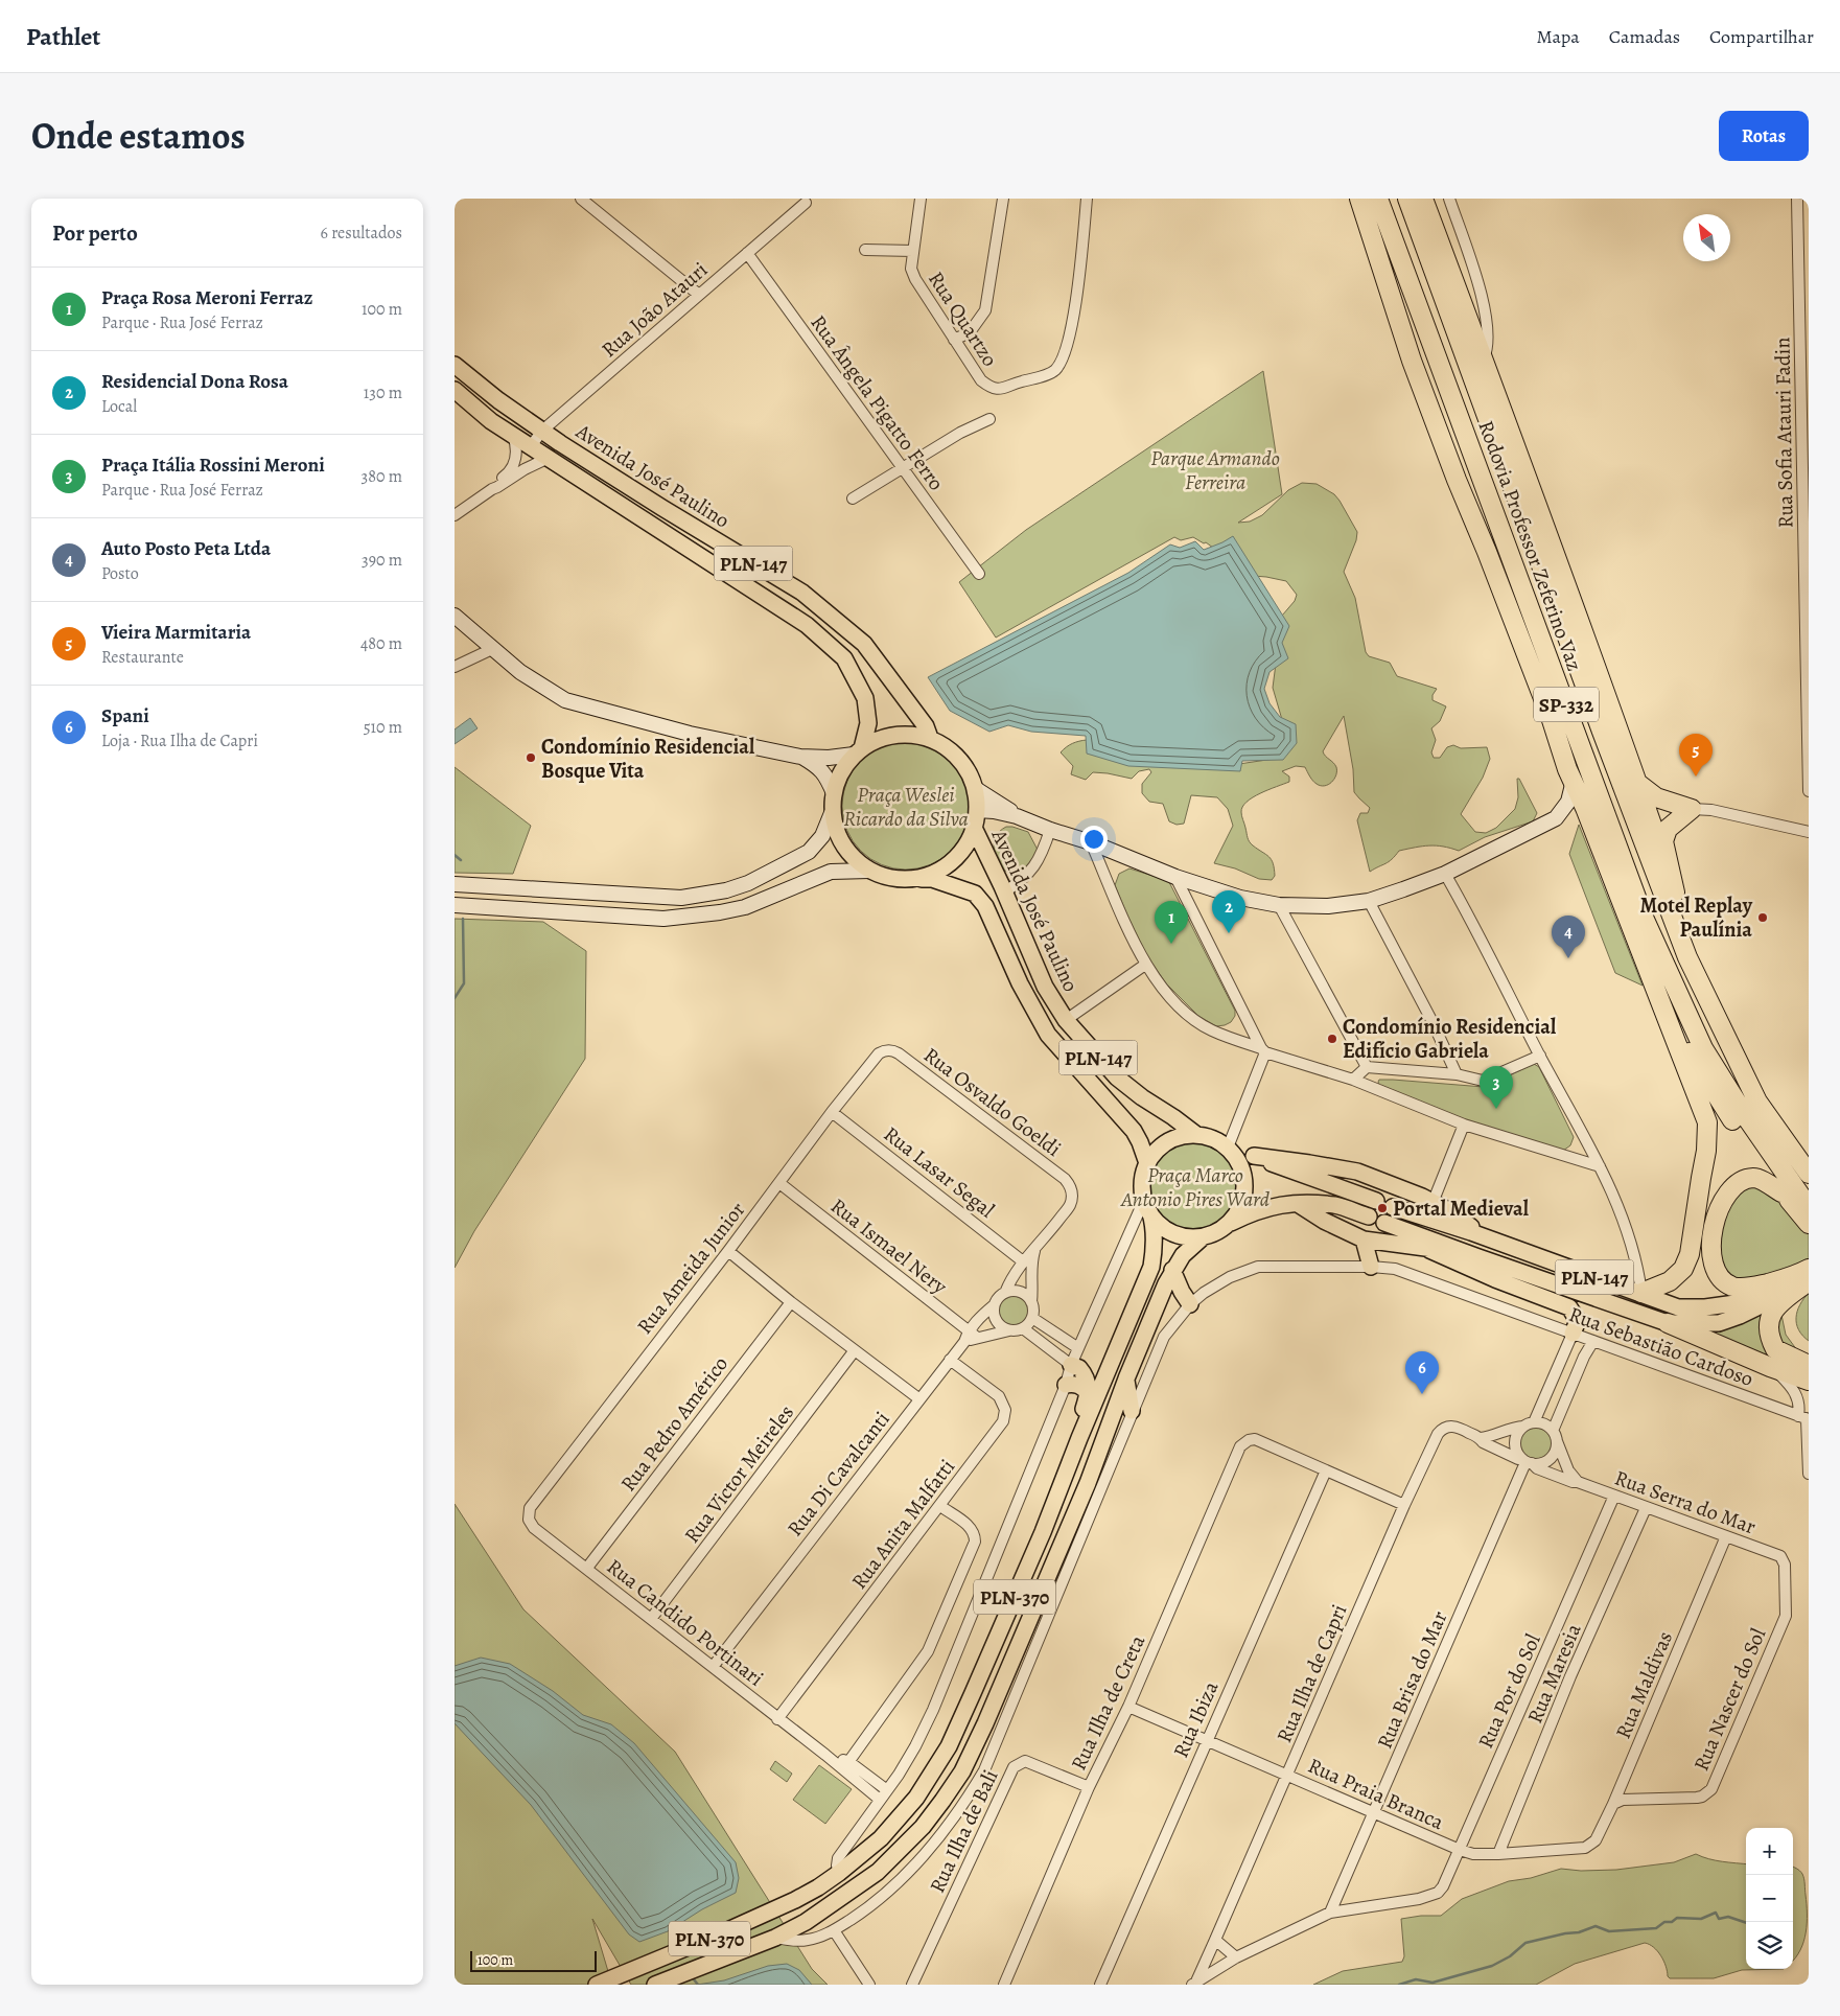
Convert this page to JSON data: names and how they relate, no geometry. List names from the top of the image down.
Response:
{
  "streets": {
    "highway": ["Rodovia Professor Zeferino Vaz", "SP-332"],
    "main road": ["Avenida José Paulino", "PLN-147", "PLN-370"],
    "street": [
      "Rua João Atauri",
      "Rua Quartzo",
      "Rua Ângela Pigatto Ferro",
      "Rua Sofia Atauri Fadin",
      "Rua Osvaldo Goeldi",
      "Rua Lasar Segal",
      "Rua Ismael Nery",
      "Rua Ameida Junior",
      "Rua Sebastião Cardoso",
      "Rua Pedro Américo",
      "Rua Victor Meireles",
      "Rua Di Cavalcanti",
      "Rua Serra do Mar",
      "Rua Anita Malfatti",
      "Rua Candido Portinari",
      "Rua Ilha de Capri",
      "Rua Maresia",
      "Rua Brisa do Mar",
      "Rua Maldivas",
      "Rua Por do Sol",
      "Rua Nascer do Sol",
      "Rua Ilha de Creta",
      "Rua Ibiza",
      "Rua Praia Branca",
      "Rua Ilha de Bali"
    ]
  },
  "crossings": [
    ["Rua João Atauri", "Rua Ângela Pigatto Ferro"],
    ["Rua João Atauri", "Avenida José Paulino"],
    ["Avenida José Paulino", "PLN-370"],
    ["Rua Osvaldo Goeldi", "Rua Ameida Junior"],
    ["Rua Lasar Segal", "Rua Ameida Junior"],
    ["Rua Ismael Nery", "Rua Ameida Junior"],
    ["Rua Ismael Nery", "Rua Di Cavalcanti"],
    ["Rua Ameida Junior", "Rua Candido Portinari"],
    ["Rua Pedro Américo", "Rua Candido Portinari"],
    ["Rua Victor Meireles", "Rua Candido Portinari"],
    ["Rua Di Cavalcanti", "Rua Anita Malfatti"],
    ["Rua Di Cavalcanti", "Rua Candido Portinari"],
    ["Rua Serra do Mar", "Rua Ilha de Capri"],
    ["Rua Serra do Mar", "Rua Maresia"],
    ["Rua Serra do Mar", "Rua Brisa do Mar"],
    ["Rua Serra do Mar", "Rua Maldivas"],
    ["Rua Serra do Mar", "Rua Por do Sol"],
    ["Rua Serra do Mar", "Rua Nascer do Sol"],
    ["Rua Anita Malfatti", "Rua Candido Portinari"],
    ["Rua Ilha de Capri", "Rua Praia Branca"],
    ["Rua Maresia", "Rua Praia Branca"],
    ["Rua Brisa do Mar", "Rua Por do Sol"],
    ["Rua Brisa do Mar", "Rua Praia Branca"],
    ["Rua Maldivas", "Rua Nascer do Sol"],
    ["Rua Maldivas", "Rua Praia Branca"],
    ["Rua Por do Sol", "Rua Praia Branca"],
    ["Rua Ilha de Creta", "Rua Ibiza"],
    ["Rua Ilha de Creta", "Rua Praia Branca"],
    ["Rua Ilha de Creta", "Rua Ilha de Bali"],
    ["Rua Ibiza", "Rua Praia Branca"]
  ],
  "parks": ["Parque Armando Ferreira", "Praça Weslei Ricardo da Silva", "Praça Marco Antonio Pires Ward"],
  "places": [
    "Condomínio Residencial Bosque Vita",
    "Motel Replay Paulínia",
    "Condomínio Residencial Edifício Gabriela",
    "Portal Medieval"
  ],
  "scale_bar": "100 m",
  "north": "top left",
  "page": {
    "header": "Pathlet",
    "nav": ["Mapa", "Camadas", "Compartilhar"],
    "title": "Onde estamos",
    "buttons": "Rotas",
    "heading": ["Por perto", "6 resultados"],
    "list": [
      {
        "mark": "1",
        "name": "Praça Rosa Meroni Ferraz",
        "note": "Parque · Rua José Ferraz",
        "value": "100 m"
      },
      {
        "mark": "2",
        "name": "Residencial Dona Rosa",
        "note": "Local",
        "value": "130 m"
      },
      {
        "mark": "3",
        "name": "Praça Itália Rossini Meroni",
        "note": "Parque · Rua José Ferraz",
        "value": "380 m"
      },
      {
        "mark": "4",
        "name": "Auto Posto Peta Ltda",
        "note": "Posto",
        "value": "390 m"
      },
      {
        "mark": "5",
        "name": "Vieira Marmitaria",
        "note": "Restaurante",
        "value": "480 m"
      },
      {
        "mark": "6",
        "name": "Spani",
        "note": "Loja · Rua Ilha de Capri",
        "value": "510 m"
      }
    ],
    "pins": [
      "5",
      "2",
      "1",
      "4",
      "3",
      "6"
    ],
    "map_buttons": ["+", "−"],
    "scale": "100 m"
  }
}
